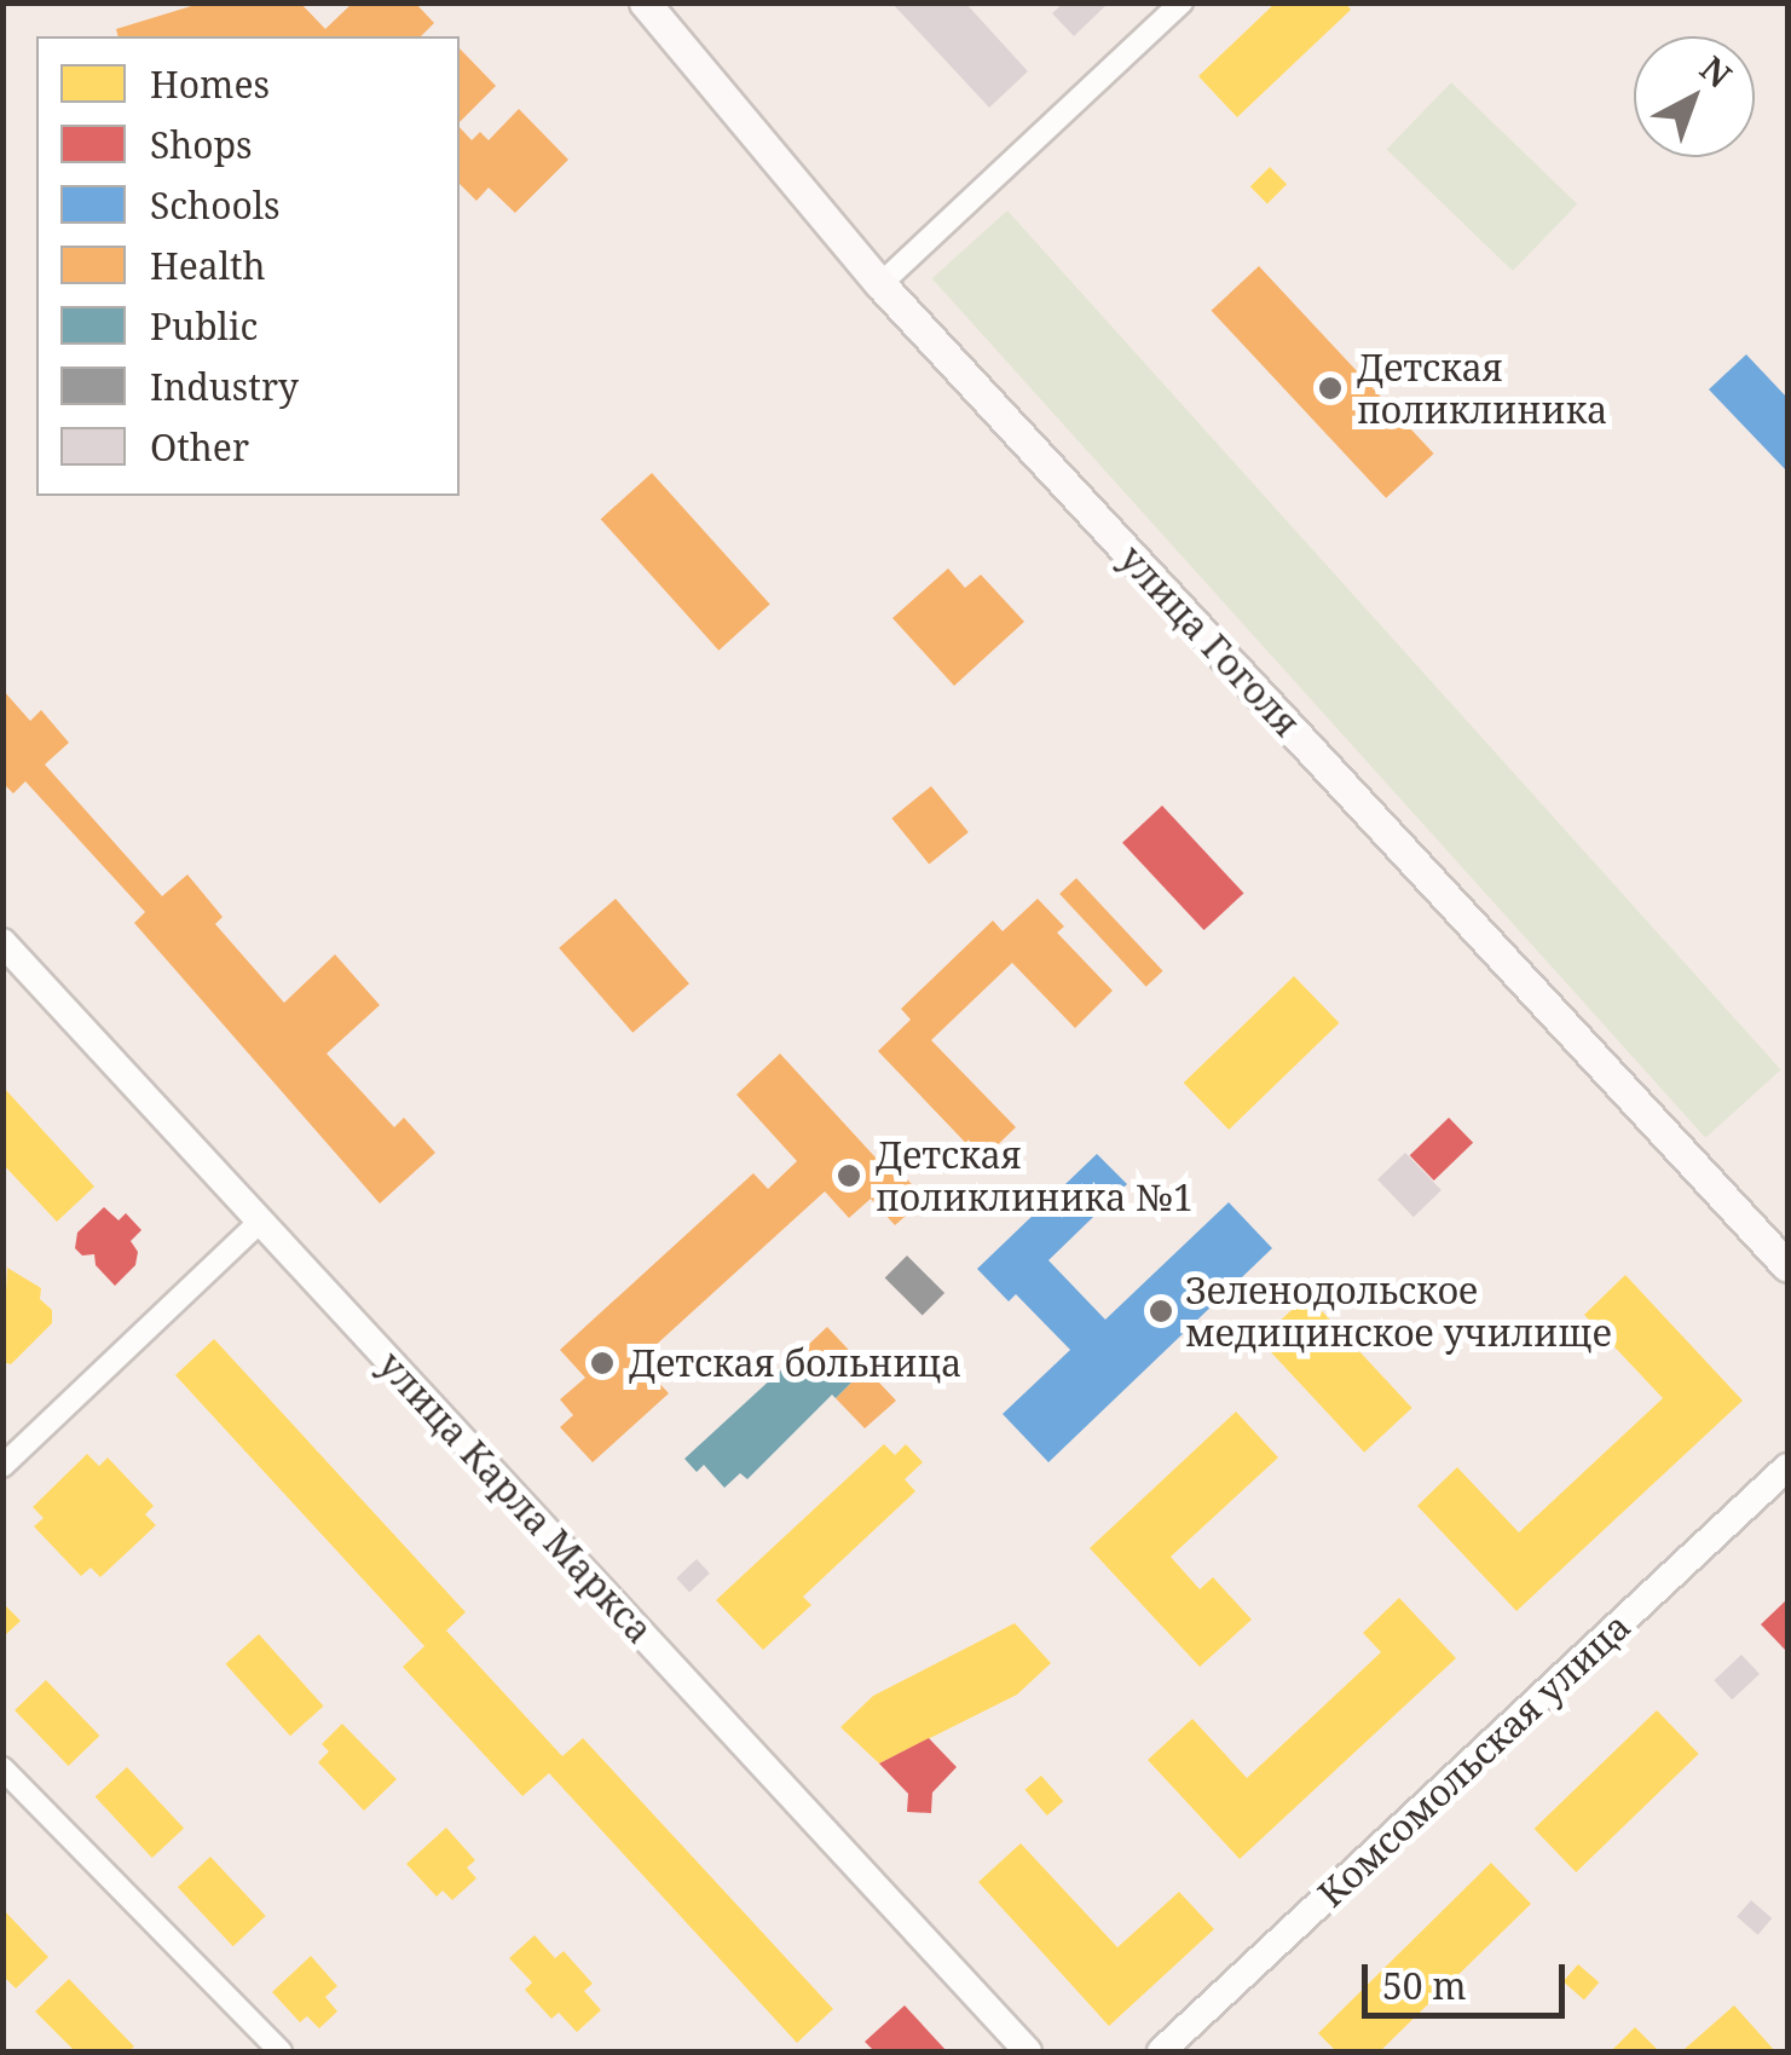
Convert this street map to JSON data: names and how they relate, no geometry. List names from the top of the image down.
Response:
{
  "streets": {
    "main road": ["улица Гоголя"],
    "street": ["улица Карла Маркса", "Комсомольская улица"]
  },
  "places": [
    "Детская поликлиника",
    "Детская поликлиника №1",
    "Зеленодольское медицинское училище",
    "Детская больница"
  ],
  "legend": [
    "Homes",
    "Shops",
    "Schools",
    "Health",
    "Public",
    "Industry",
    "Other"
  ],
  "scale_bar": "50 m",
  "north": "top right"
}
